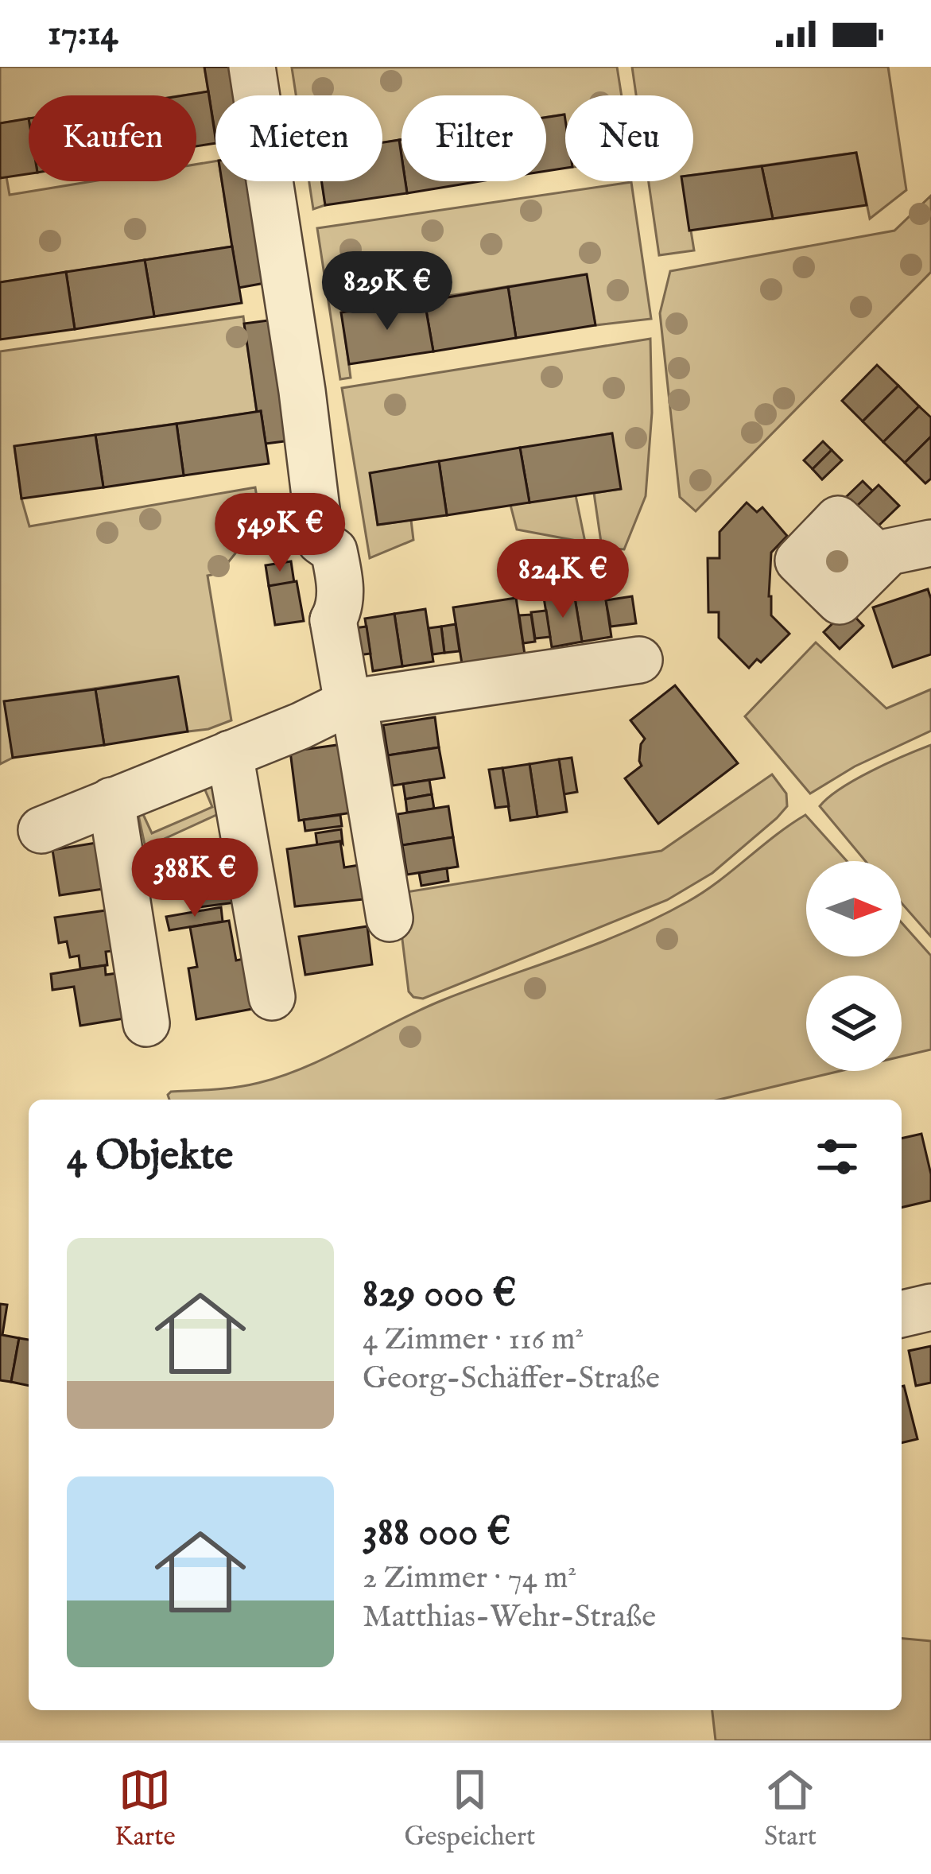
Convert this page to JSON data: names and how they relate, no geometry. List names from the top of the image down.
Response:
{
  "north": "right",
  "page": {
    "status": "17:14",
    "chip": [
      "Kaufen",
      "Mieten",
      "Filter",
      "Neu"
    ],
    "price": [
      "829K €",
      "549K €",
      "824K €",
      "388K €"
    ],
    "heading": "4 Objekte",
    "list": [
      {
        "name": "829 000 €",
        "note": "4 Zimmer · 116 m² · Georg-Schäffer-Straße"
      },
      {
        "name": "388 000 €",
        "note": "2 Zimmer · 74 m² · Matthias-Wehr-Straße"
      }
    ],
    "tabs": ["Karte", "Gespeichert", "Start"]
  }
}
